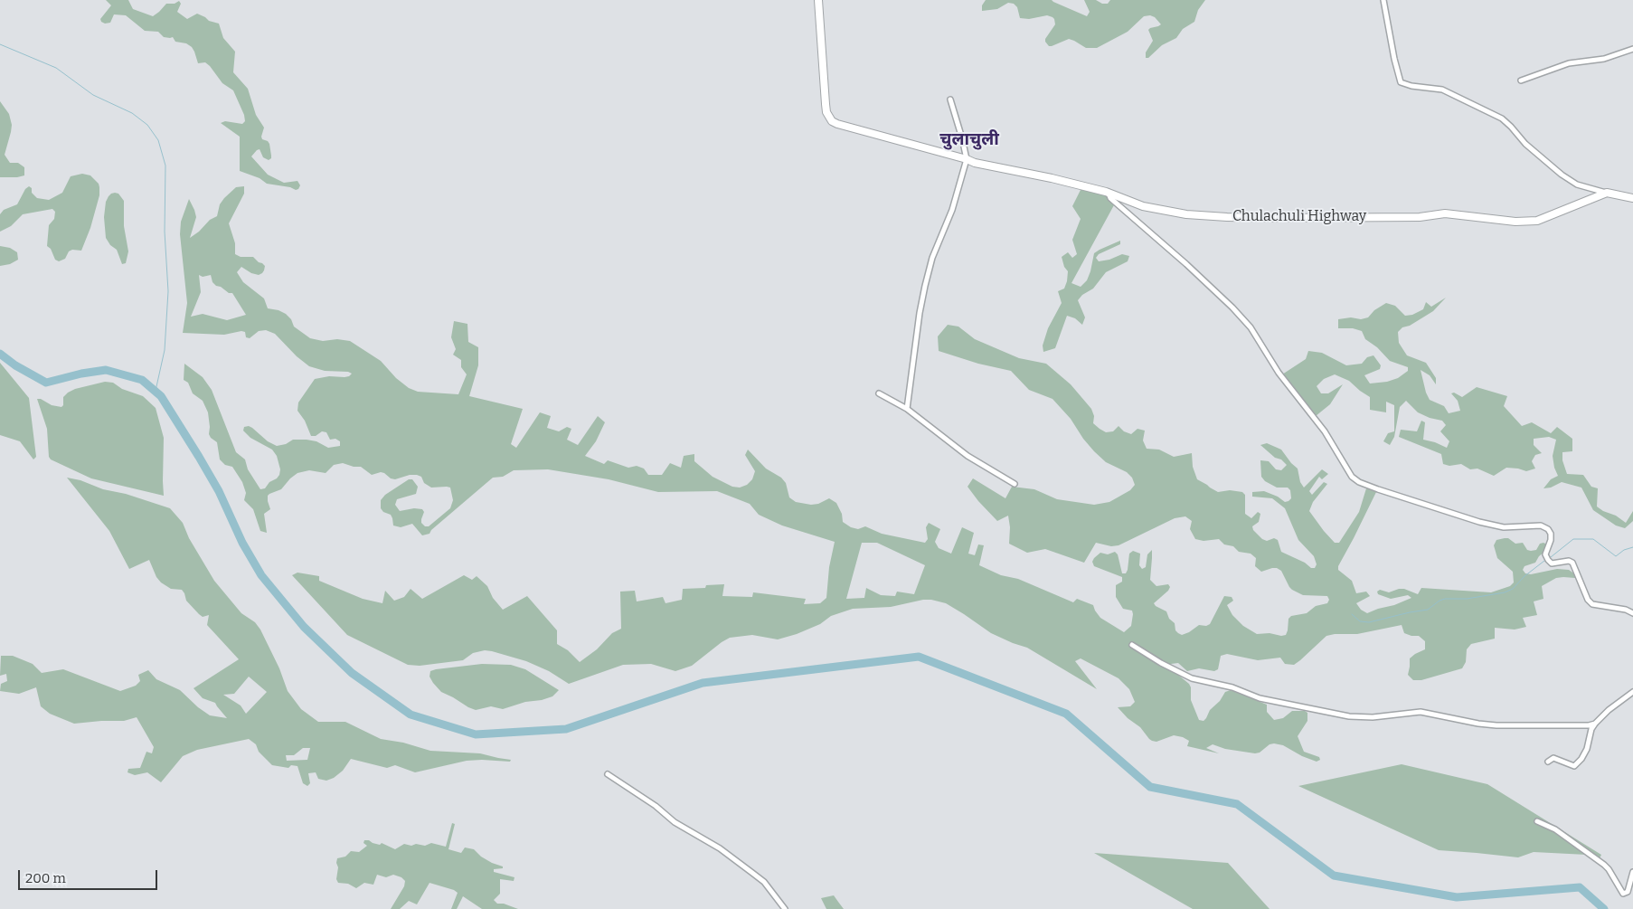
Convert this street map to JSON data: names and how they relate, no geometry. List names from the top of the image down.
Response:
{
  "streets": {
    "street": ["Chulachuli Highway"]
  },
  "districts": ["चुलाचुली"],
  "scale_bar": "200 m"
}
